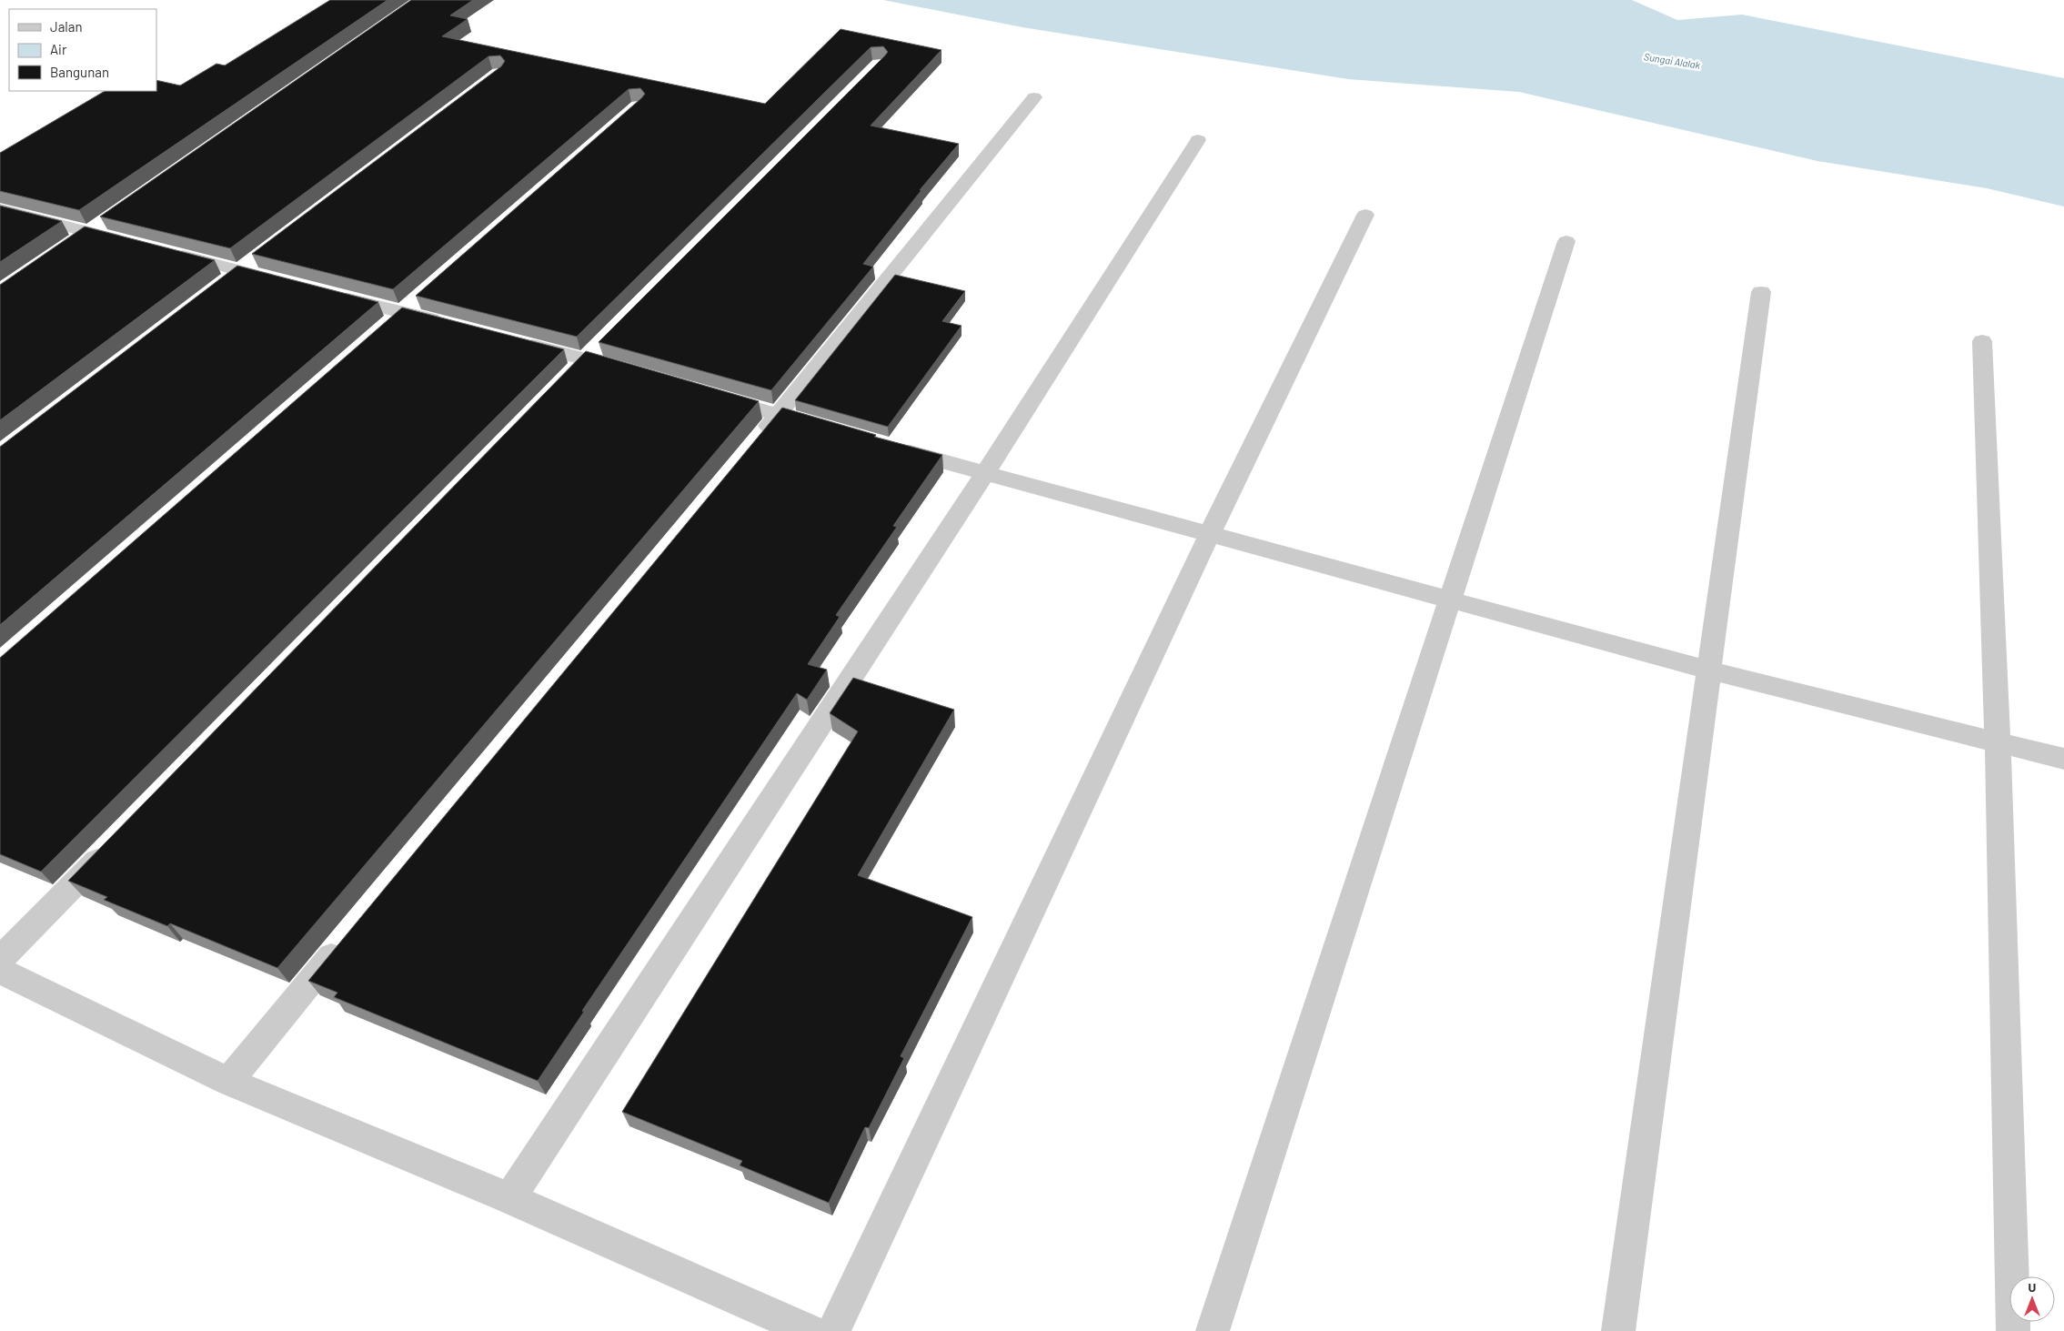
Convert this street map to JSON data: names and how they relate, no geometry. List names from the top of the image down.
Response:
{
  "water": ["Sungai Alalak"],
  "legend": ["Jalan", "Air", "Bangunan"],
  "north": "top"
}
